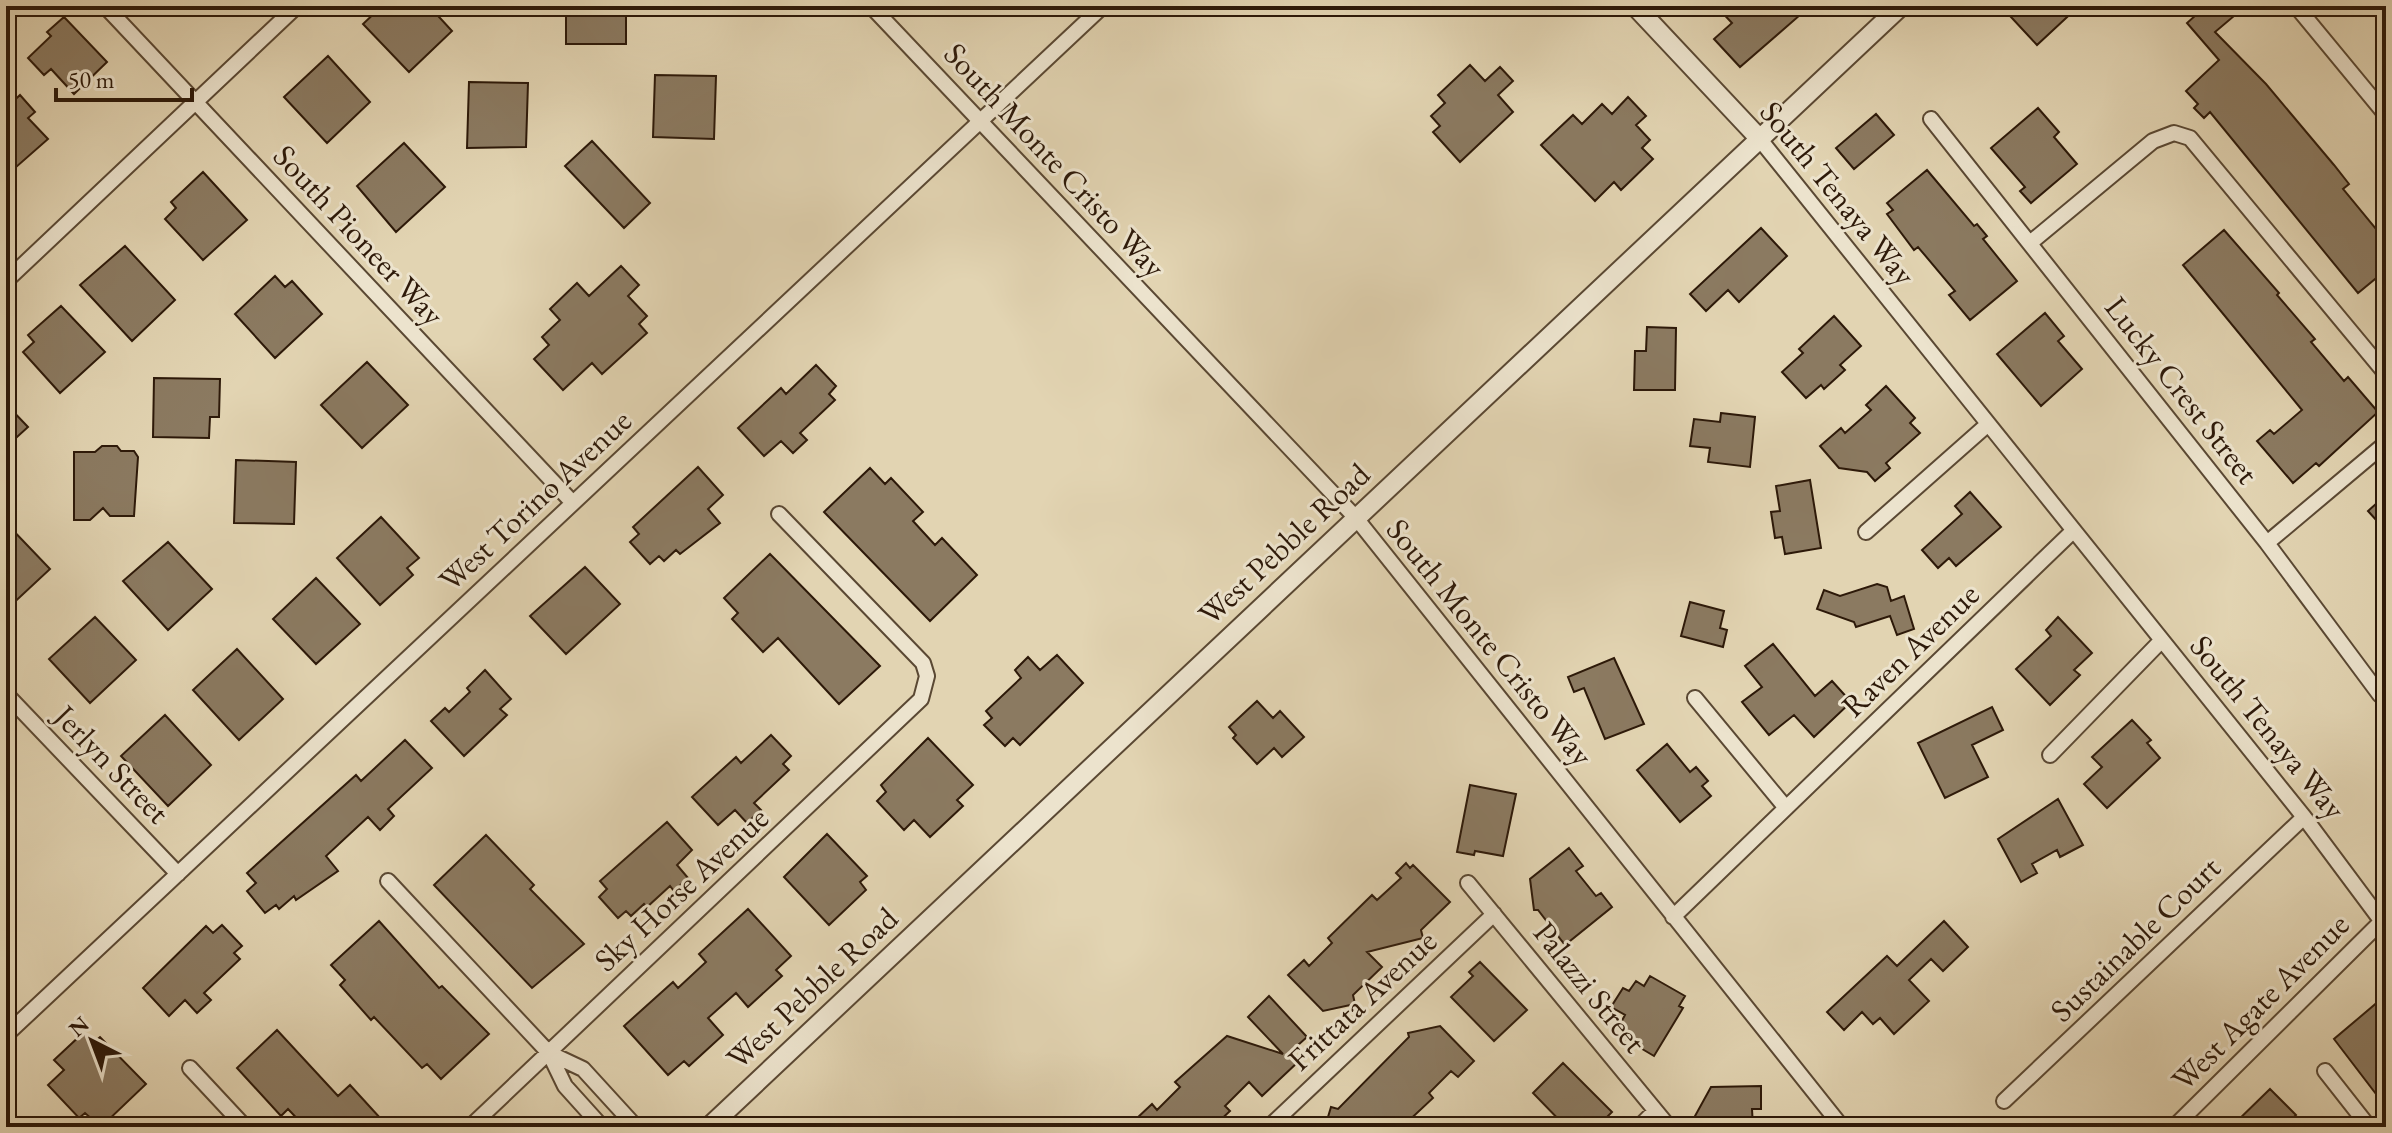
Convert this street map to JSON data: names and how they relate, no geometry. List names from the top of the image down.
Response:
{
  "streets": {
    "street": [
      "South Monte Cristo Way",
      "South Tenaya Way",
      "South Pioneer Way",
      "Lucky Crest Street",
      "West Torino Avenue",
      "West Pebble Road",
      "Raven Avenue",
      "Jerlyn Street",
      "Sky Horse Avenue",
      "Sustainable Court",
      "Palazzi Street",
      "Frittata Avenue",
      "West Agate Avenue"
    ]
  },
  "crossings": [
    ["South Monte Cristo Way", "West Torino Avenue"],
    ["South Monte Cristo Way", "West Pebble Road"],
    ["South Monte Cristo Way", "Raven Avenue"],
    ["South Tenaya Way", "West Pebble Road"],
    ["South Tenaya Way", "Raven Avenue"],
    ["South Tenaya Way", "Sustainable Court"],
    ["South Tenaya Way", "West Agate Avenue"],
    ["South Pioneer Way", "West Torino Avenue"],
    ["West Torino Avenue", "Jerlyn Street"],
    ["Palazzi Street", "Frittata Avenue"]
  ],
  "scale_bar": "50 m",
  "north": "top left"
}
